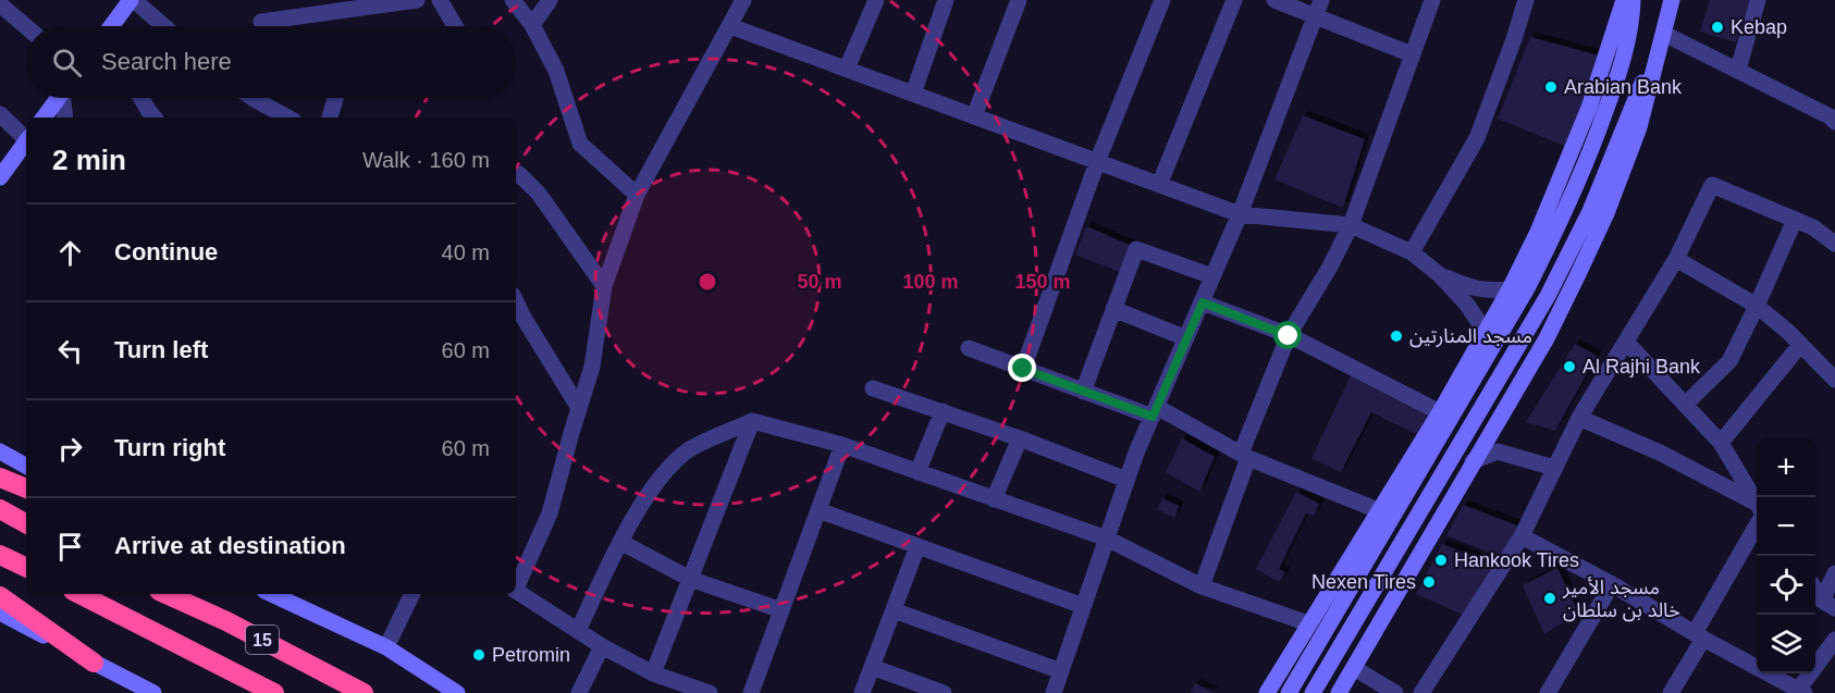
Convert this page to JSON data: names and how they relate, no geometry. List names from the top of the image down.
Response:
{
  "streets": {
    "highway": ["15"]
  },
  "places": [
    "Kebap",
    "Arabian Bank",
    "مسجد المنارتين",
    "Al Rajhi Bank",
    "Hankook Tires",
    "Nexen Tires",
    "مسجد الأمير خالد بن سلطان",
    "Petromin"
  ],
  "page": {
    "search": "Search here",
    "heading": ["2 min", "Walk · 160 m"],
    "list": [
      ["Continue", "40 m"],
      ["Turn left", "60 m"],
      ["Turn right", "60 m"],
      "Arrive at destination"
    ],
    "map_buttons": ["+", "−"]
  },
  "rings": ["50 m", "100 m", "150 m"]
}
